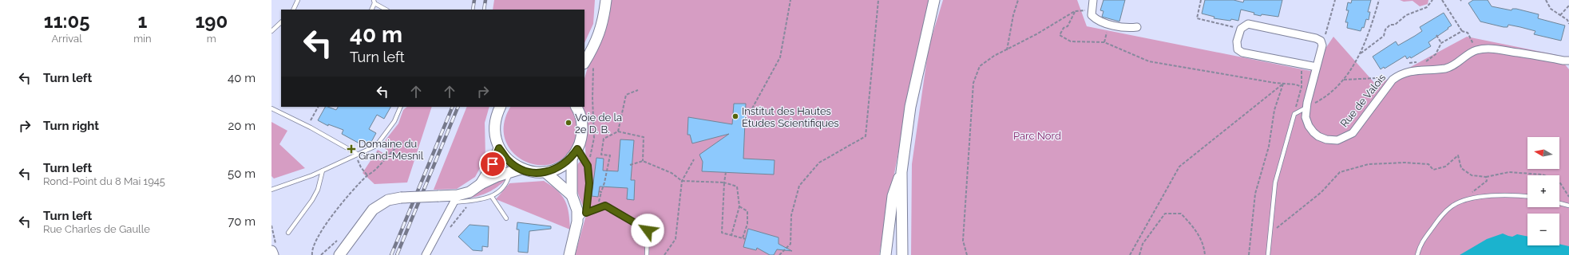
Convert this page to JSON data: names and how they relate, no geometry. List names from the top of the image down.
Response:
{
  "streets": {
    "street": ["Rue de Valois"]
  },
  "parks": ["Parc Nord"],
  "places": {
    "other": ["Institut des Hautes Études Scientifiques", "Voie de la 2e D. B."],
    "health": ["Domaine du Grand-Mesnil"]
  },
  "north": "left",
  "page": {
    "eta": [
      "11:05",
      "Arrival",
      "1",
      "min",
      "190",
      "m"
    ],
    "turn": ["40 m", "Turn left"],
    "list": [
      {
        "name": "Turn left",
        "value": "40 m"
      },
      {
        "name": "Turn right",
        "value": "20 m"
      },
      {
        "name": "Turn left",
        "note": "Rond-Point du 8 Mai 1945",
        "value": "50 m"
      },
      {
        "name": "Turn left",
        "note": "Rue Charles de Gaulle",
        "value": "70 m"
      }
    ],
    "map_buttons": ["+", "−"]
  }
}
